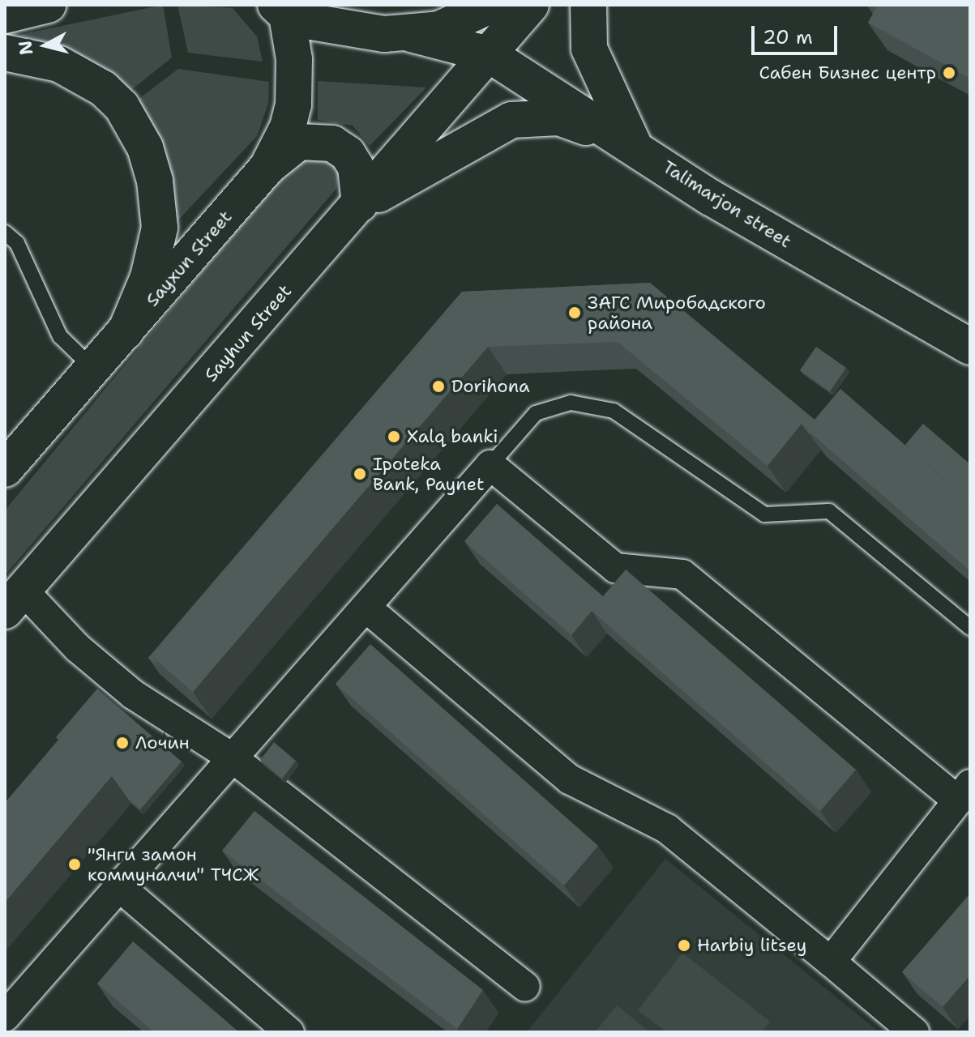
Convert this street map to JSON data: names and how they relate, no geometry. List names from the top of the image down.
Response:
{
  "streets": {
    "main road": ["Talimarjon street", "Sayxun Street", "Sayhun Street"]
  },
  "crossings": [
    ["Talimarjon street", "Sayhun Street"]
  ],
  "places": [
    "Сабен Бизнес центр",
    "ЗАГС Миробадского района",
    "Dorihona",
    "Xalq banki",
    "Ipoteka Bank, Paynet",
    "Лочин",
    "\"Янги замон коммуналчи\" ТЧСЖ",
    "Harbiy litsey"
  ],
  "scale_bar": "20 m",
  "north": "left"
}
